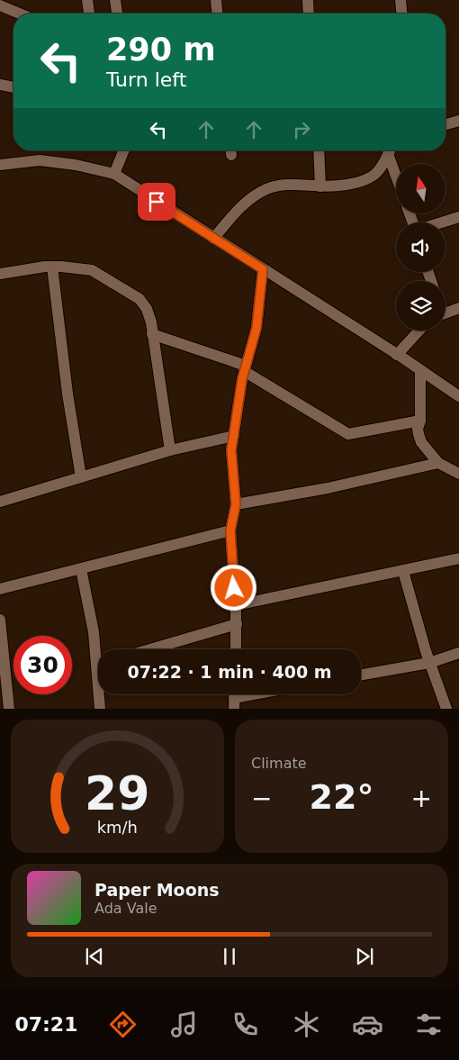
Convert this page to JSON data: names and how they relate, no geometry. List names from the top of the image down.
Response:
{
  "north": "top",
  "page": {
    "turn": ["290 m", "Turn left"],
    "limit": "30",
    "trip": "07:22 · 1 min · 400 m",
    "tile": "Climate",
    "heat": ["−", "22°", "+"],
    "song": ["Paper Moons", "Ada Vale"],
    "tabs": "07:21",
    "gauge": ["29", "km/h"]
  }
}
